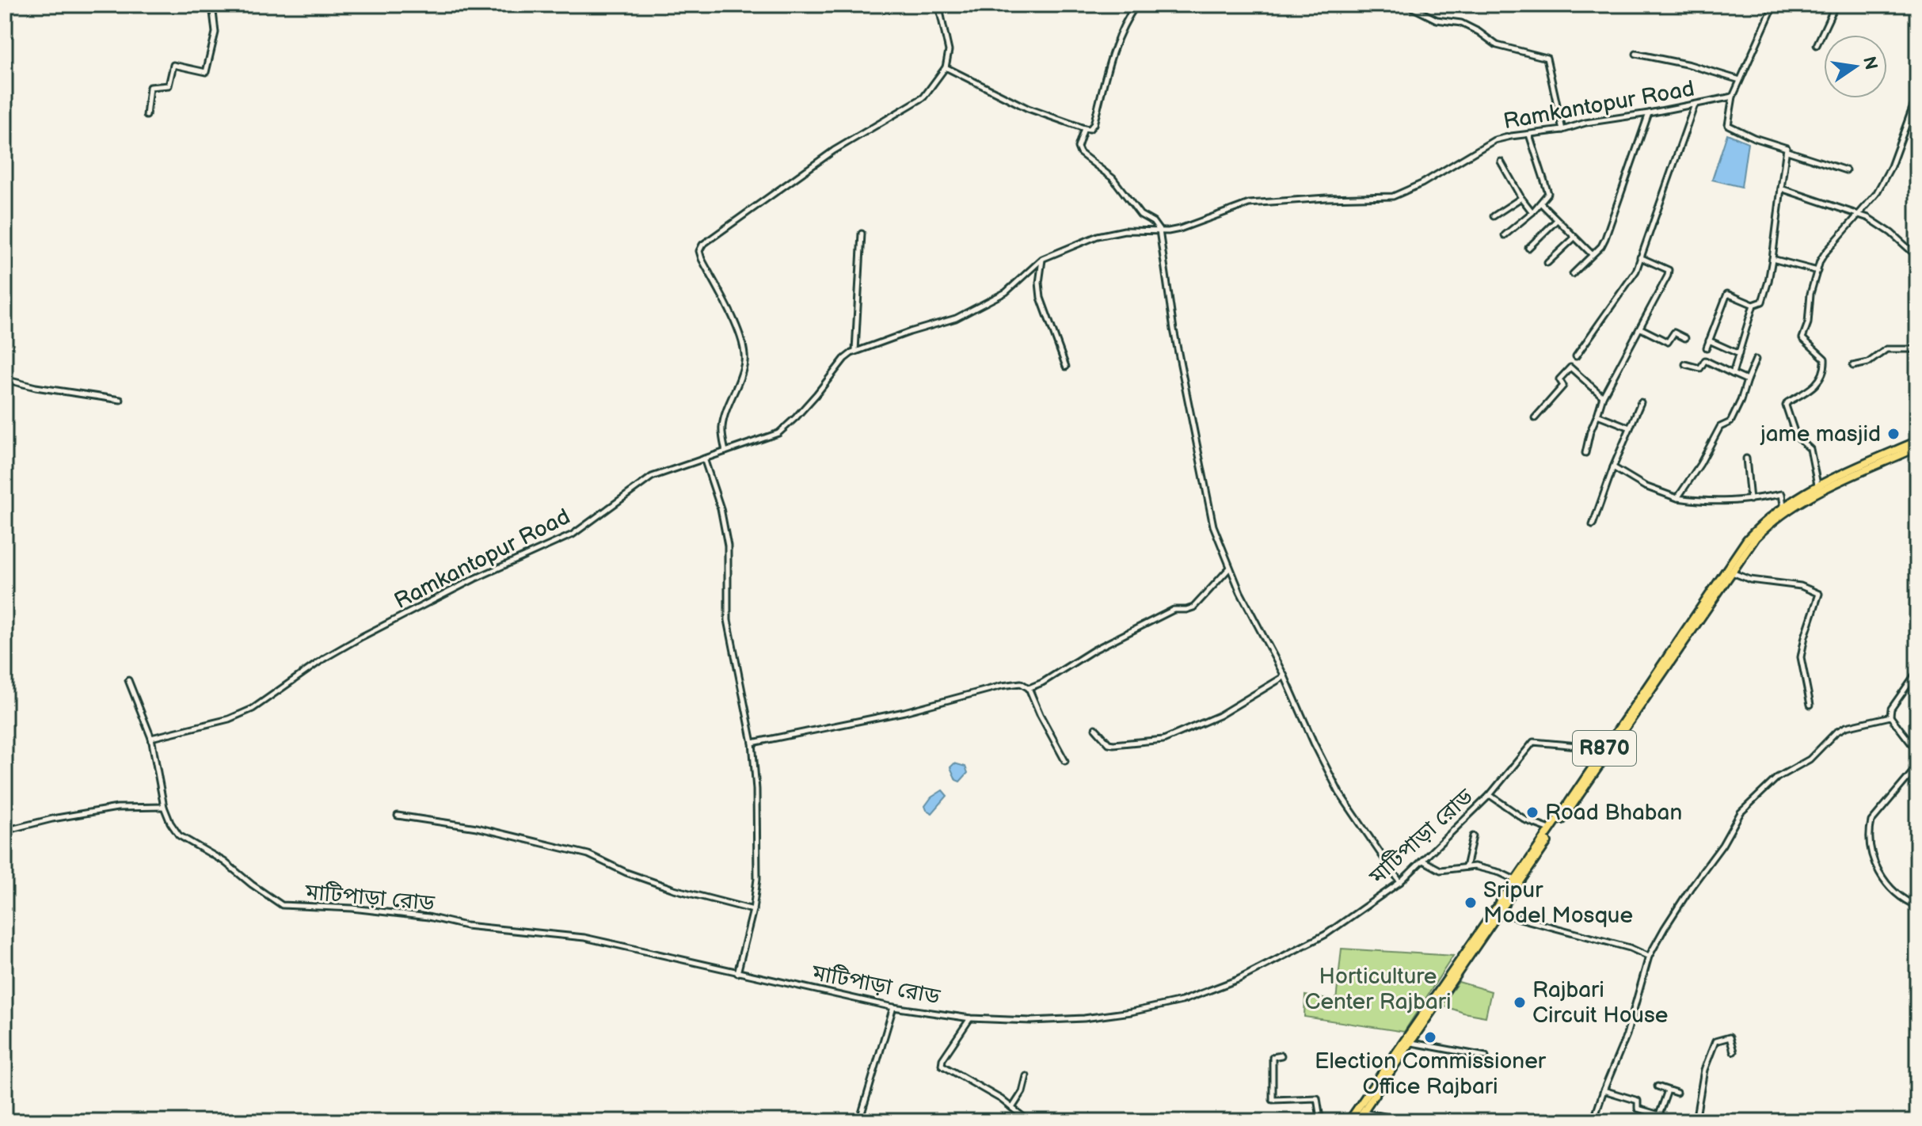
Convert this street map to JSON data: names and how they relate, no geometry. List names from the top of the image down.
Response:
{
  "streets": {
    "main road": ["R870"],
    "street": ["Ramkantopur Road", "মাটিপাড়া রোড"]
  },
  "crossings": [
    ["Ramkantopur Road", "মাটিপাড়া রোড"],
    ["R870", "মাটিপাড়া রোড"]
  ],
  "parks": ["Horticulture Center Rajbari"],
  "places": [
    "jame masjid",
    "Road Bhaban",
    "Sripur Model Mosque",
    "Rajbari Circuit House",
    "Election Commissioner Office Rajbari"
  ],
  "north": "right"
}
